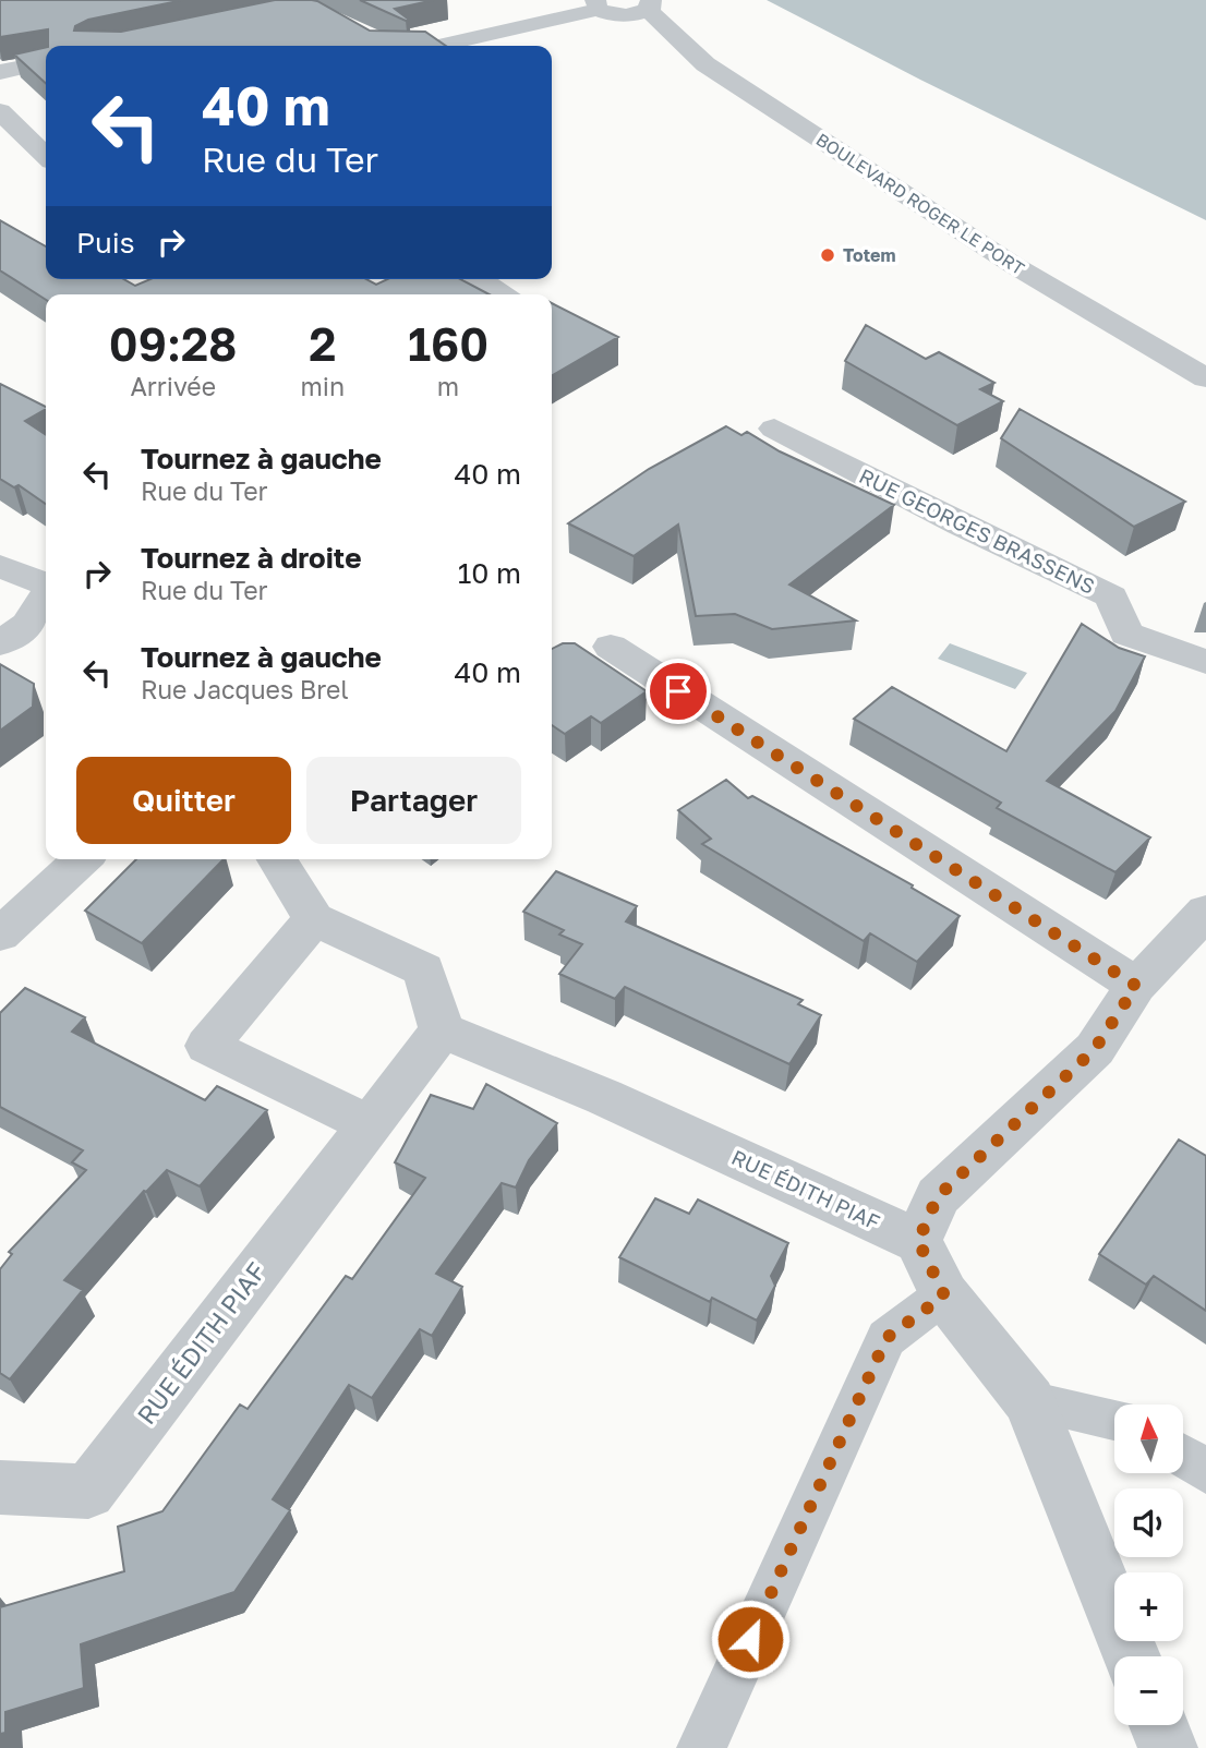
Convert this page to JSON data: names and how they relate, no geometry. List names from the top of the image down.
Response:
{
  "streets": {
    "street": ["BOULEVARD ROGER LE PORT", "RUE GEORGES BRASSENS", "RUE ÉDITH PIAF"]
  },
  "places": ["Totem"],
  "north": "top",
  "page": {
    "turn": ["40 m", "Rue du Ter"],
    "then": "Puis",
    "eta": [
      "09:28",
      "Arrivée",
      "2",
      "min",
      "160",
      "m"
    ],
    "list": [
      {
        "name": "Tournez à gauche",
        "note": "Rue du Ter",
        "value": "40 m"
      },
      {
        "name": "Tournez à droite",
        "note": "Rue du Ter",
        "value": "10 m"
      },
      {
        "name": "Tournez à gauche",
        "note": "Rue Jacques Brel",
        "value": "40 m"
      }
    ],
    "buttons": ["Quitter", "Partager"],
    "map_buttons": ["+", "−"]
  }
}
